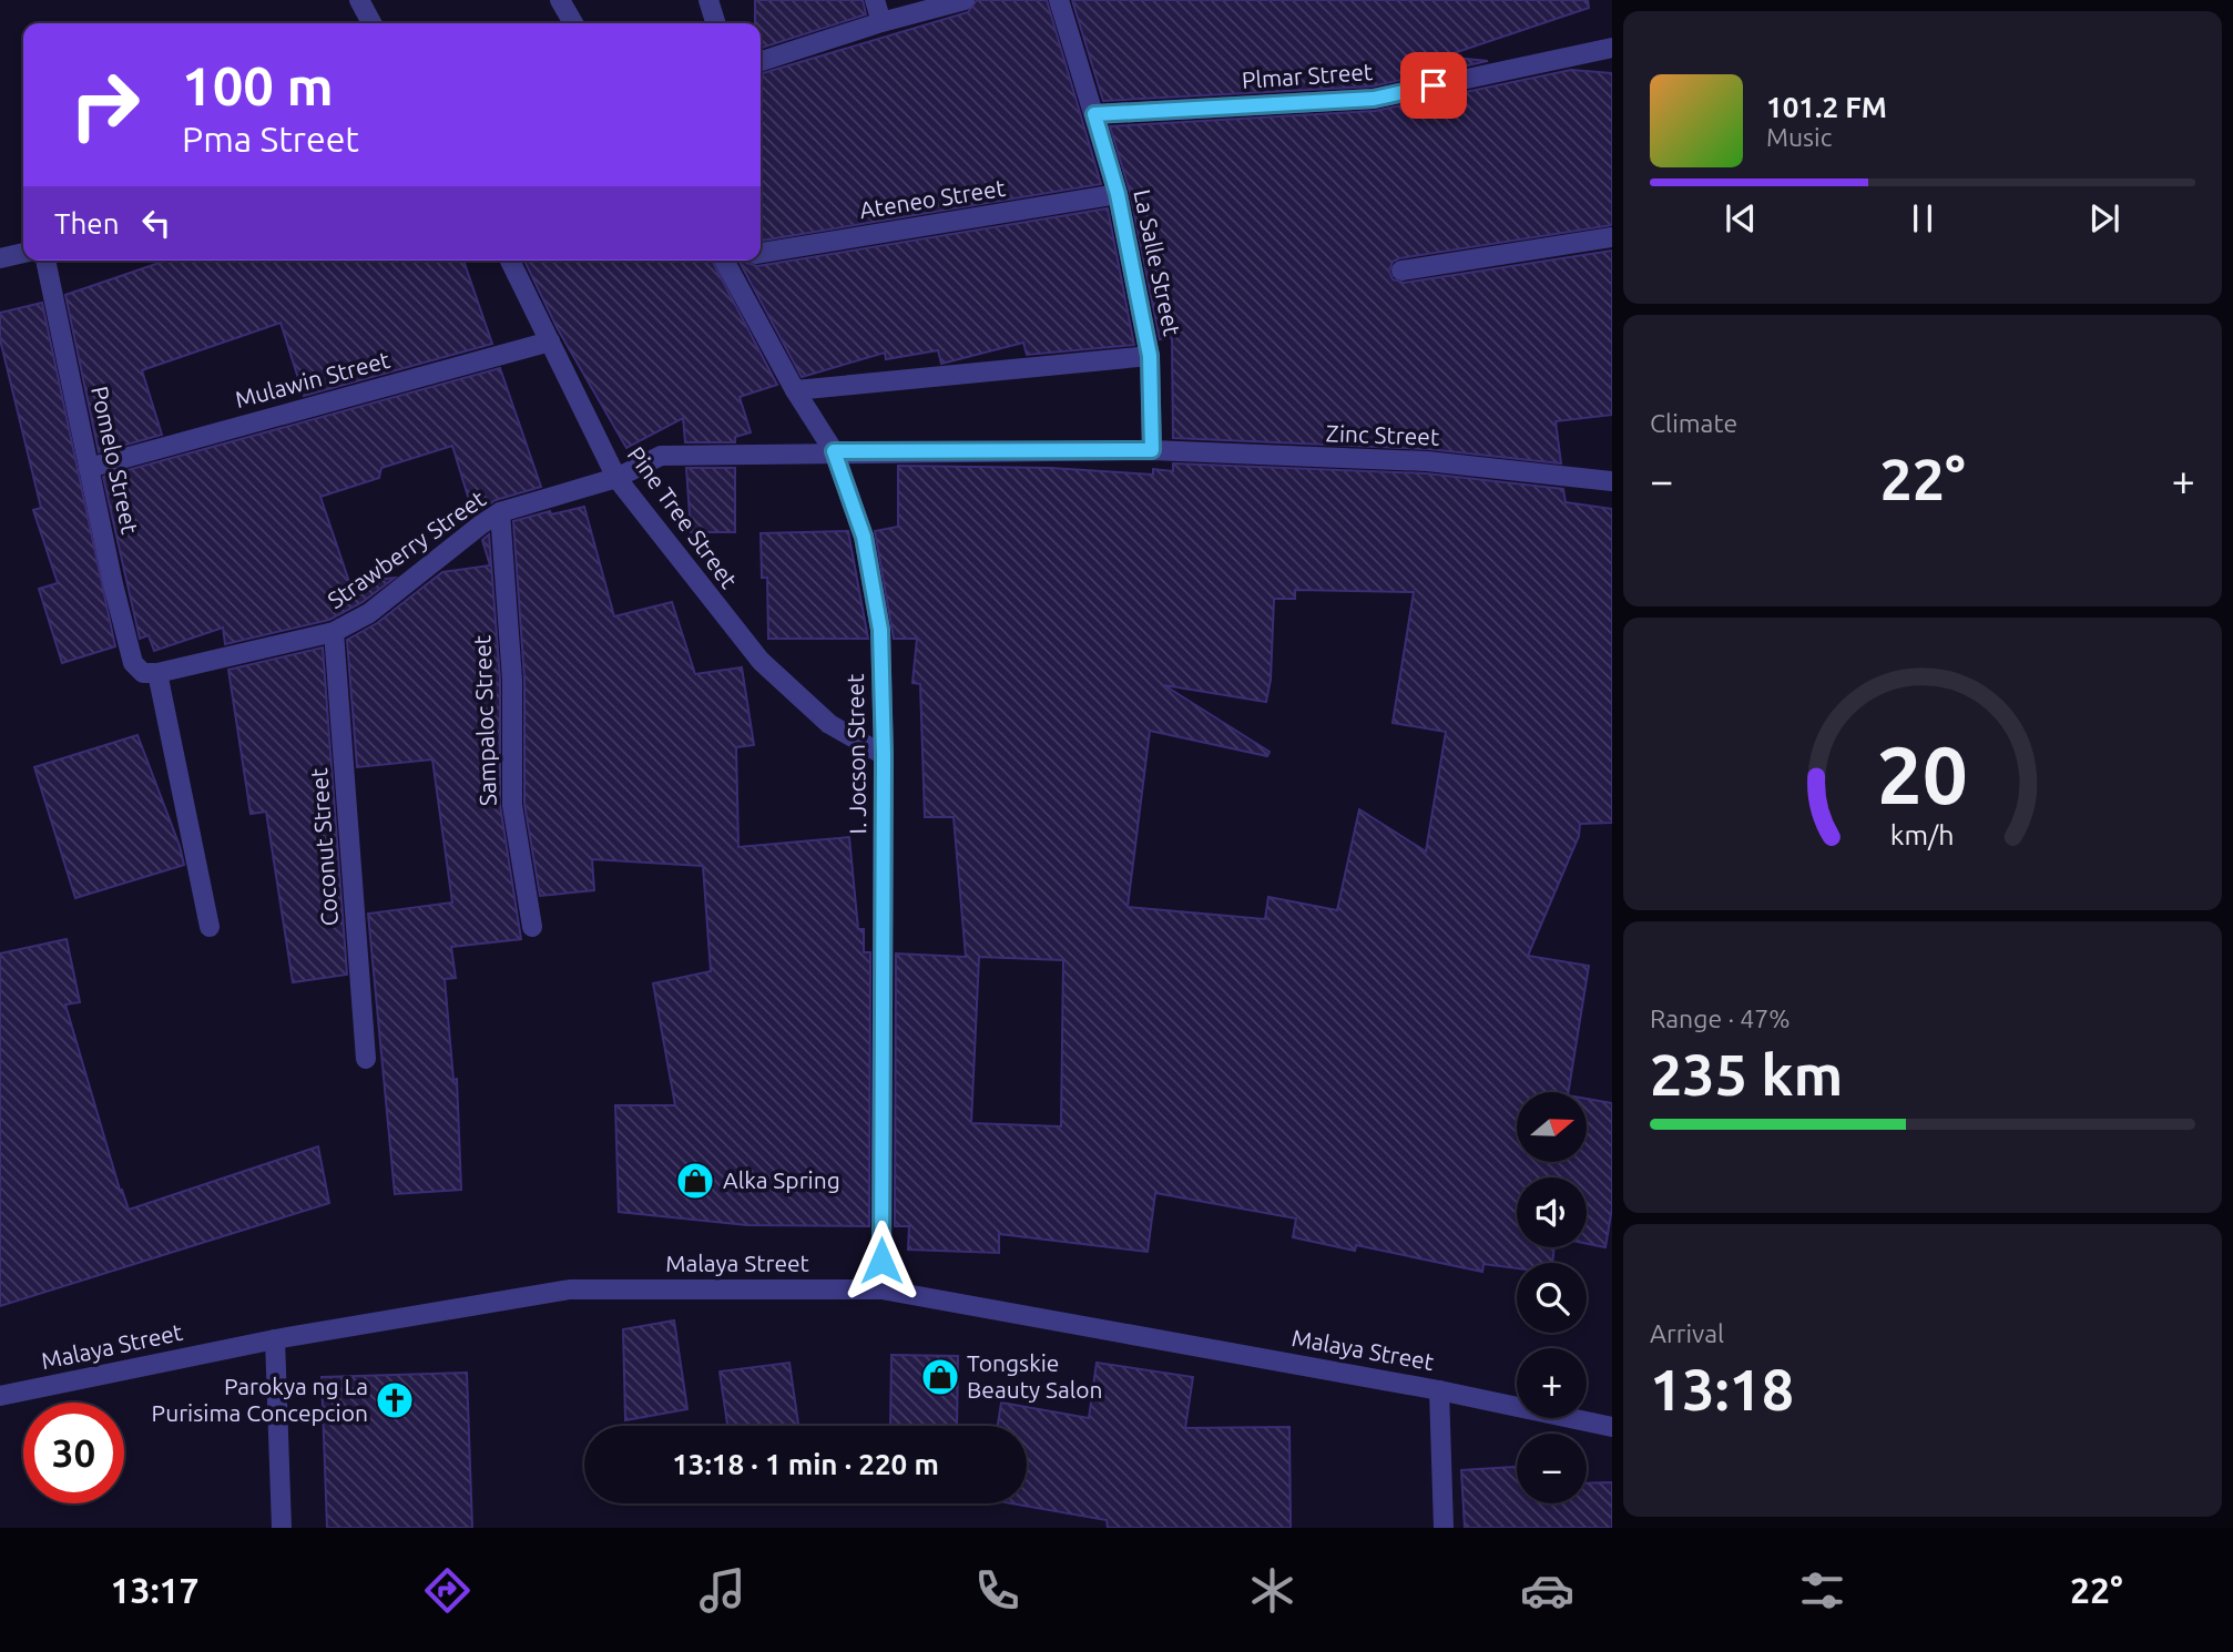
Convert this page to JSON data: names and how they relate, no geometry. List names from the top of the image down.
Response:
{
  "streets": {
    "street": [
      "Plmar Street",
      "Ateneo Street",
      "La Salle Street",
      "Mulawin Street",
      "Zinc Street",
      "Pomelo Street",
      "Pine Tree Street",
      "Strawberry Street",
      "Sampaloc Street",
      "I. Jocson Street",
      "Coconut Street",
      "Malaya Street"
    ]
  },
  "crossings": [
    ["Plmar Street", "La Salle Street"],
    ["Ateneo Street", "La Salle Street"],
    ["La Salle Street", "Zinc Street"],
    ["Mulawin Street", "Pomelo Street"],
    ["Mulawin Street", "Pine Tree Street"],
    ["Zinc Street", "Strawberry Street"],
    ["Zinc Street", "I. Jocson Street"],
    ["Pomelo Street", "Strawberry Street"],
    ["Pine Tree Street", "Strawberry Street"],
    ["Pine Tree Street", "I. Jocson Street"],
    ["Strawberry Street", "Sampaloc Street"],
    ["Strawberry Street", "I. Jocson Street"],
    ["Strawberry Street", "Coconut Street"],
    ["I. Jocson Street", "Malaya Street"]
  ],
  "places": {
    "shop": ["Alka Spring", "Tongskie Beauty Salon"],
    "church": ["Parokya ng La Purisima Concepcion"]
  },
  "north": "right",
  "page": {
    "turn": ["100 m", "Pma Street"],
    "song": ["101.2 FM", "Music"],
    "then": "Then",
    "tile": [
      "Climate",
      ["Range · 47%", "235 km"],
      ["Arrival", "13:18"]
    ],
    "heat": ["−", "22°", "+"],
    "map_buttons": ["+", "−"],
    "limit": "30",
    "trip": "13:18 · 1 min · 220 m",
    "tabs": ["13:17", "22°"],
    "gauge": ["20", "km/h"]
  }
}
